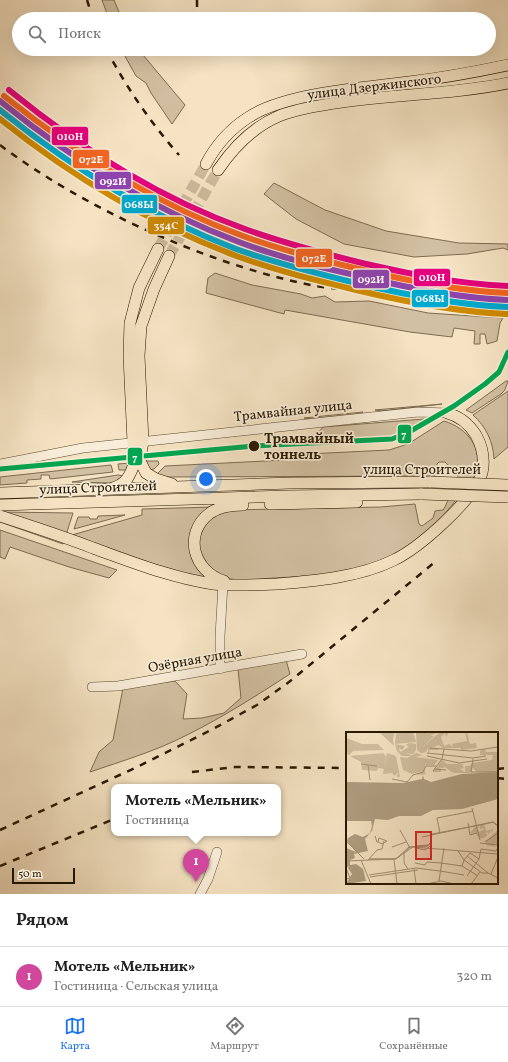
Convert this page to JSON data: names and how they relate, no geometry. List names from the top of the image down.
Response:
{
  "streets": {
    "main road": ["улица Дзержинского", "улица Строителей"],
    "street": ["Трамвайная улица", "Озёрная улица"]
  },
  "places": ["Трамвайный тоннель"],
  "lines": [
    "transit line 010Н",
    "transit line 072Е",
    "transit line 092И",
    "transit line 068Ы",
    "transit line 354С",
    "transit line 7"
  ],
  "scale_bar": "50 m",
  "page": {
    "search": "Поиск",
    "popup": ["Мотель «Мельник»", "Гостиница"],
    "pins": "1",
    "scale": "50 m",
    "heading": "Рядом",
    "list": [
      {
        "mark": "1",
        "name": "Мотель «Мельник»",
        "note": "Гостиница · Сельская улица",
        "value": "320 m"
      }
    ],
    "nav": ["Карта", "Маршрут", "Сохранённые"]
  }
}
